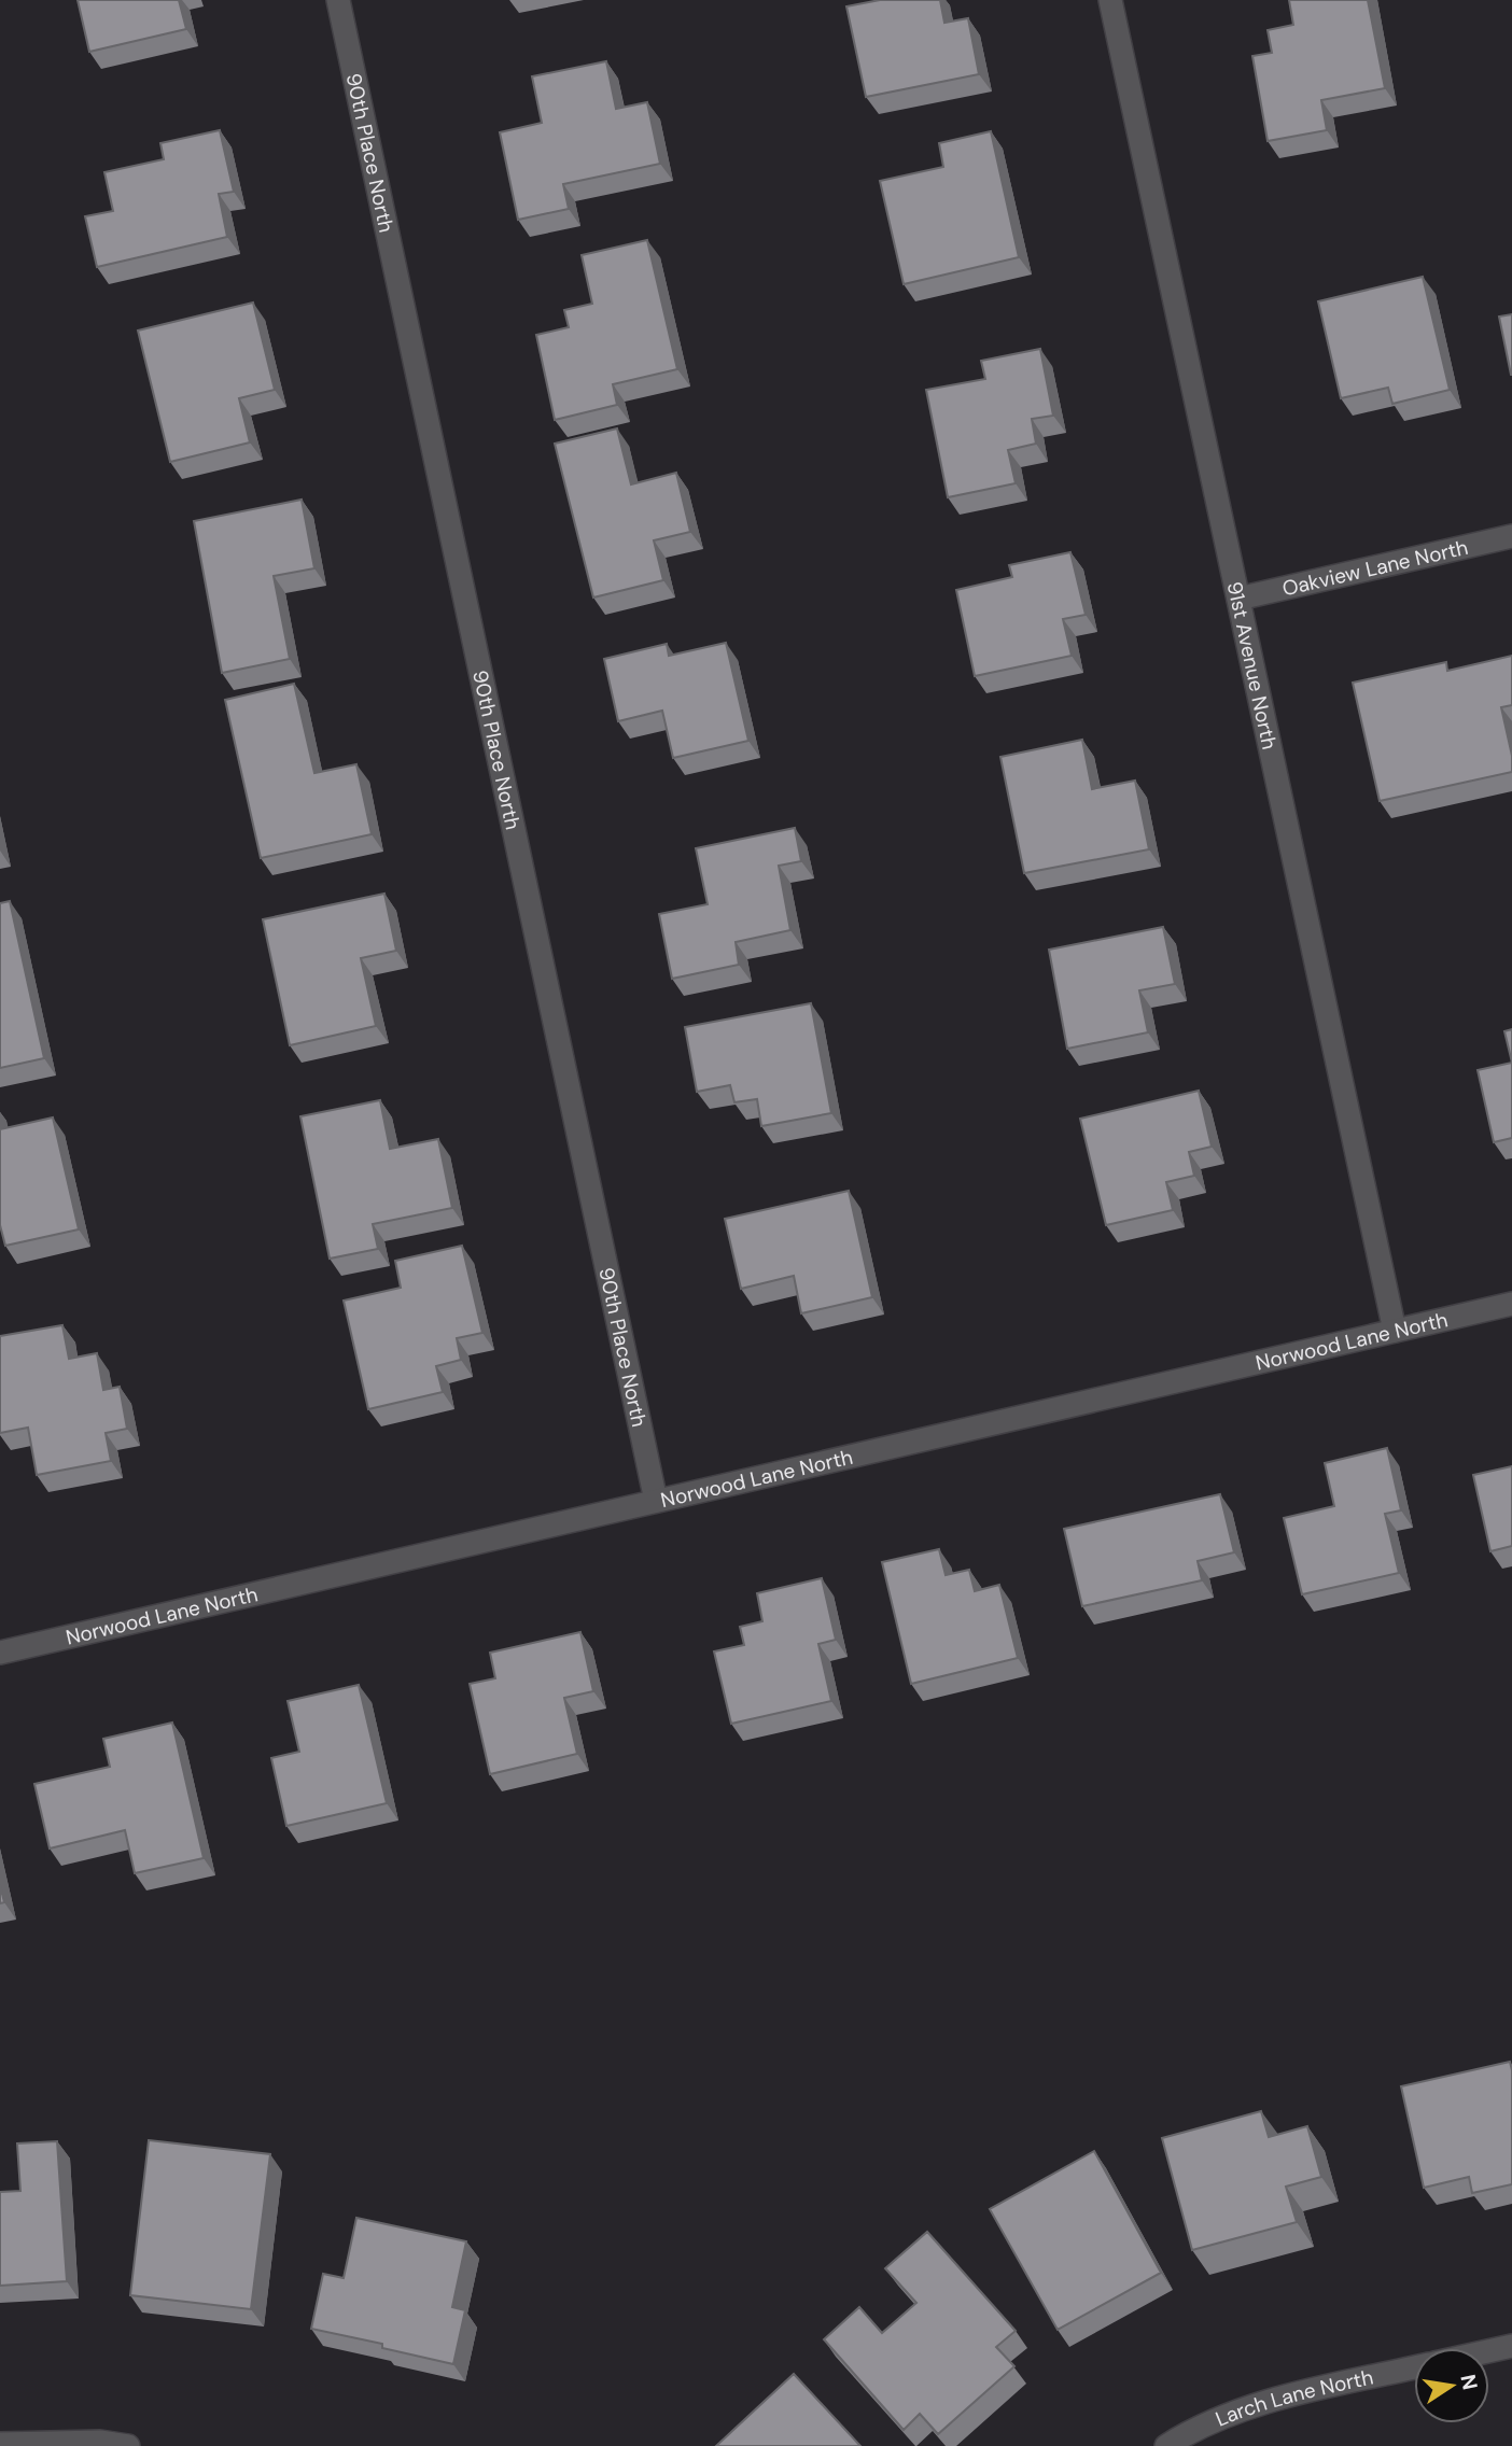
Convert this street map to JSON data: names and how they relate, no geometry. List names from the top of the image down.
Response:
{
  "streets": {
    "street": [
      "90th Place North",
      "Oakview Lane North",
      "91st Avenue North",
      "Norwood Lane North",
      "Larch Lane North"
    ]
  },
  "crossings": [
    ["90th Place North", "Norwood Lane North"],
    ["Oakview Lane North", "91st Avenue North"],
    ["91st Avenue North", "Norwood Lane North"]
  ],
  "north": "right"
}
